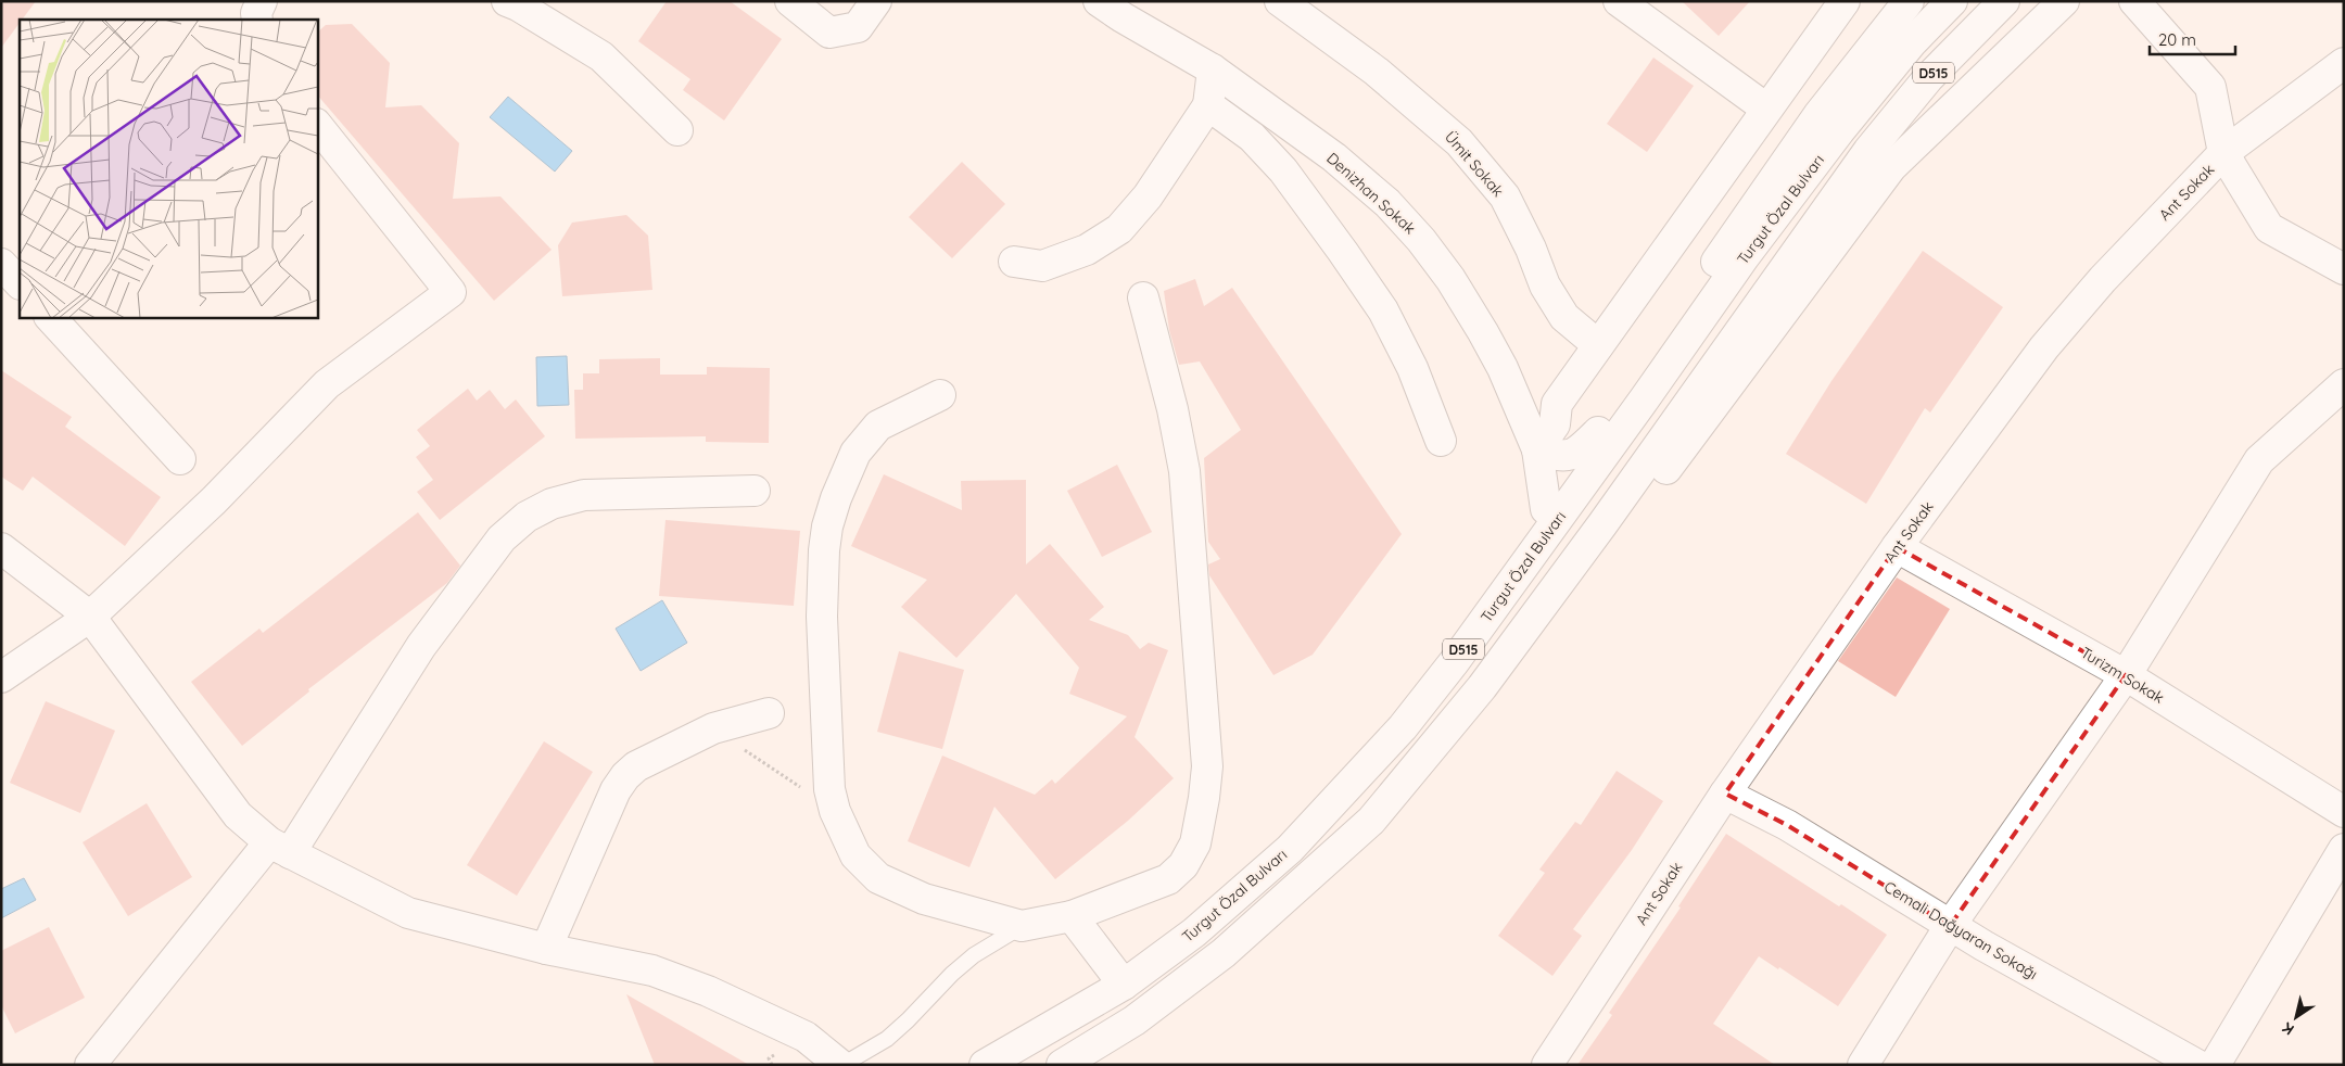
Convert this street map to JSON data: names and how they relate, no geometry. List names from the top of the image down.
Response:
{
  "streets": {
    "main road": [
      "D515",
      "Ümit Sokak",
      "Ant Sokak",
      "Denizhan Sokak",
      "Turgut Özal Bulvarı",
      "Turizm Sokak",
      "Cemali Dağyaran Sokağı"
    ]
  },
  "crossings": [
    ["Ant Sokak", "Turizm Sokak"],
    ["Ant Sokak", "Cemali Dağyaran Sokağı"]
  ],
  "scale_bar": "20 m",
  "north": "bottom left"
}
